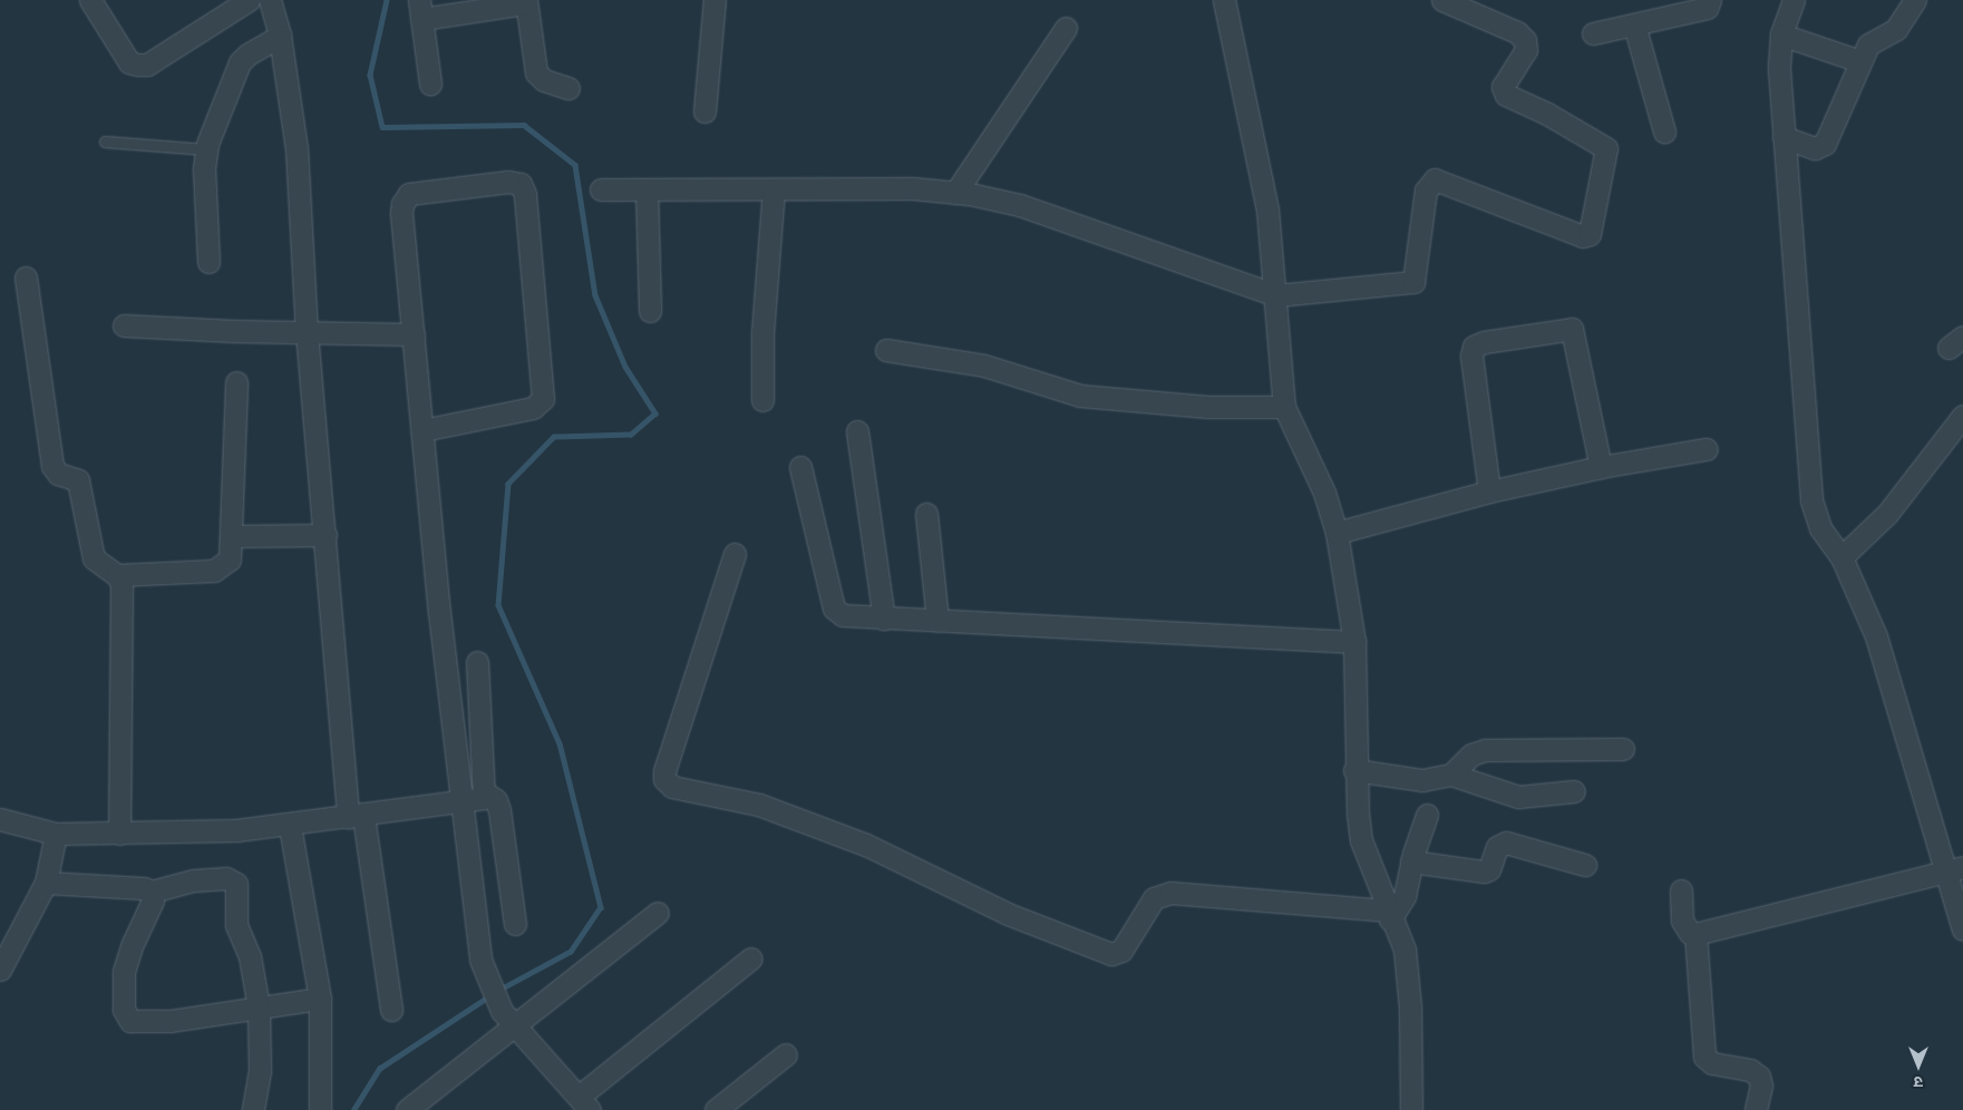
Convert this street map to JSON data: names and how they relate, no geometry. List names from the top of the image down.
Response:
{
  "north": "bottom"
}
